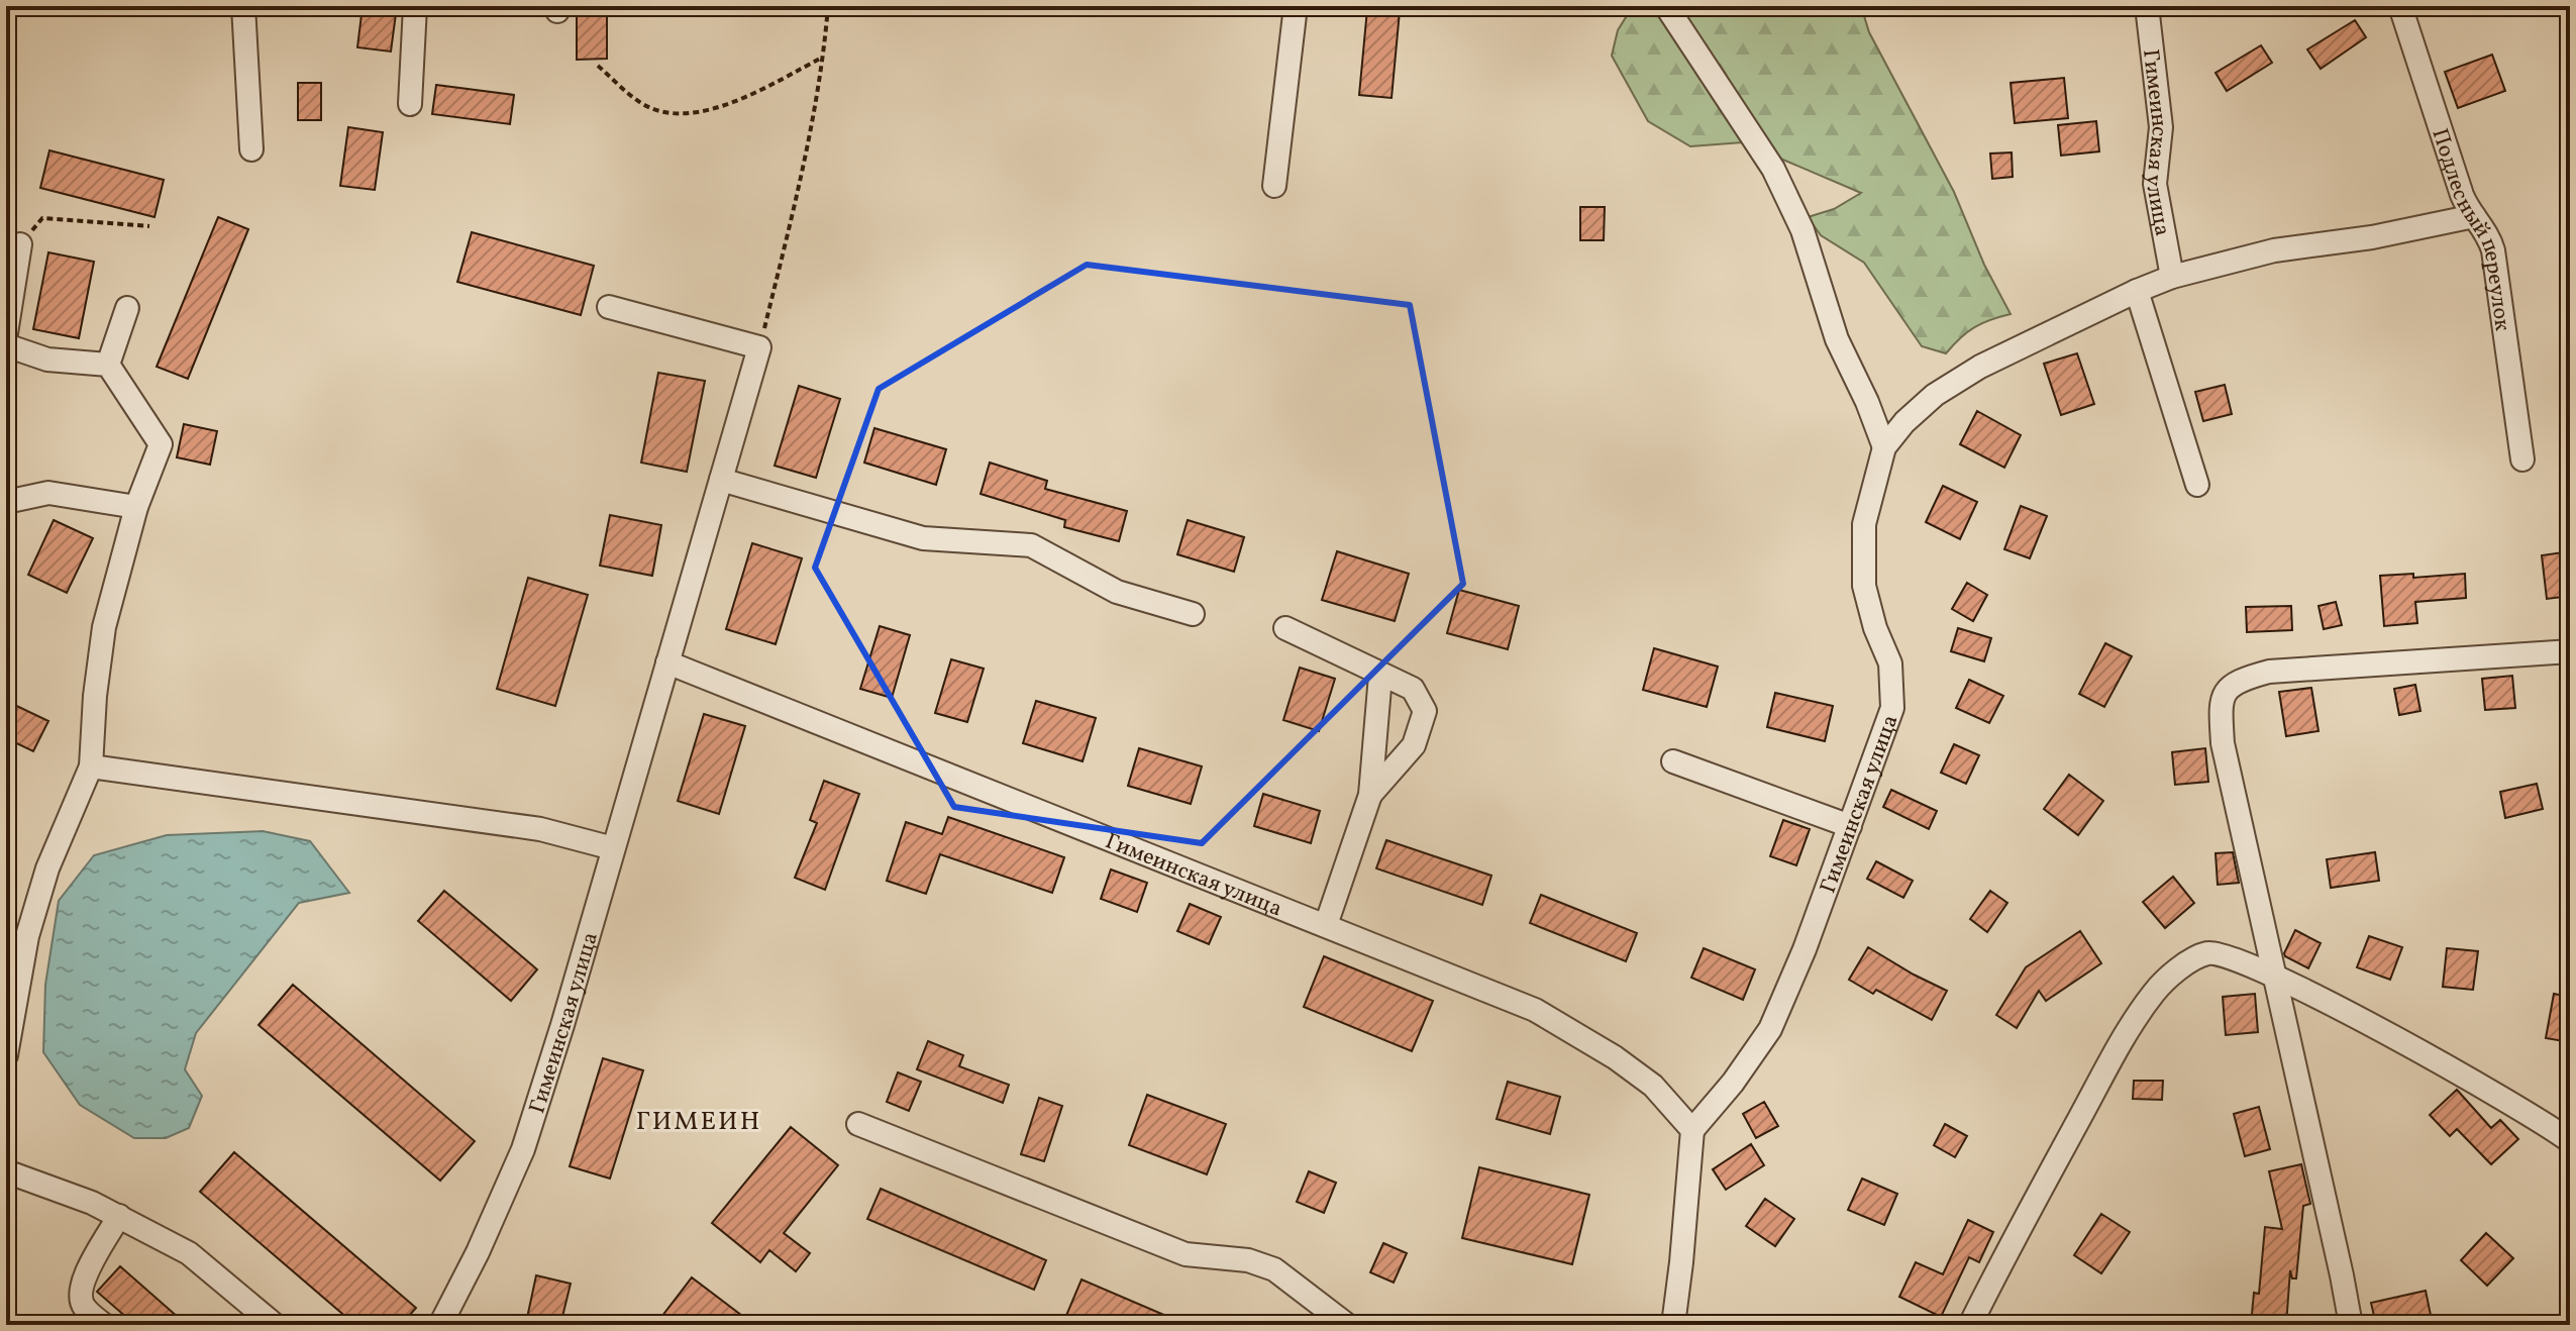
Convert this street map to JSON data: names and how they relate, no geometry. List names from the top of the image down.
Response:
{
  "streets": {
    "street": ["Гимеинская улица", "Подлесный переулок"]
  },
  "districts": ["ГИМЕИН"]
}
